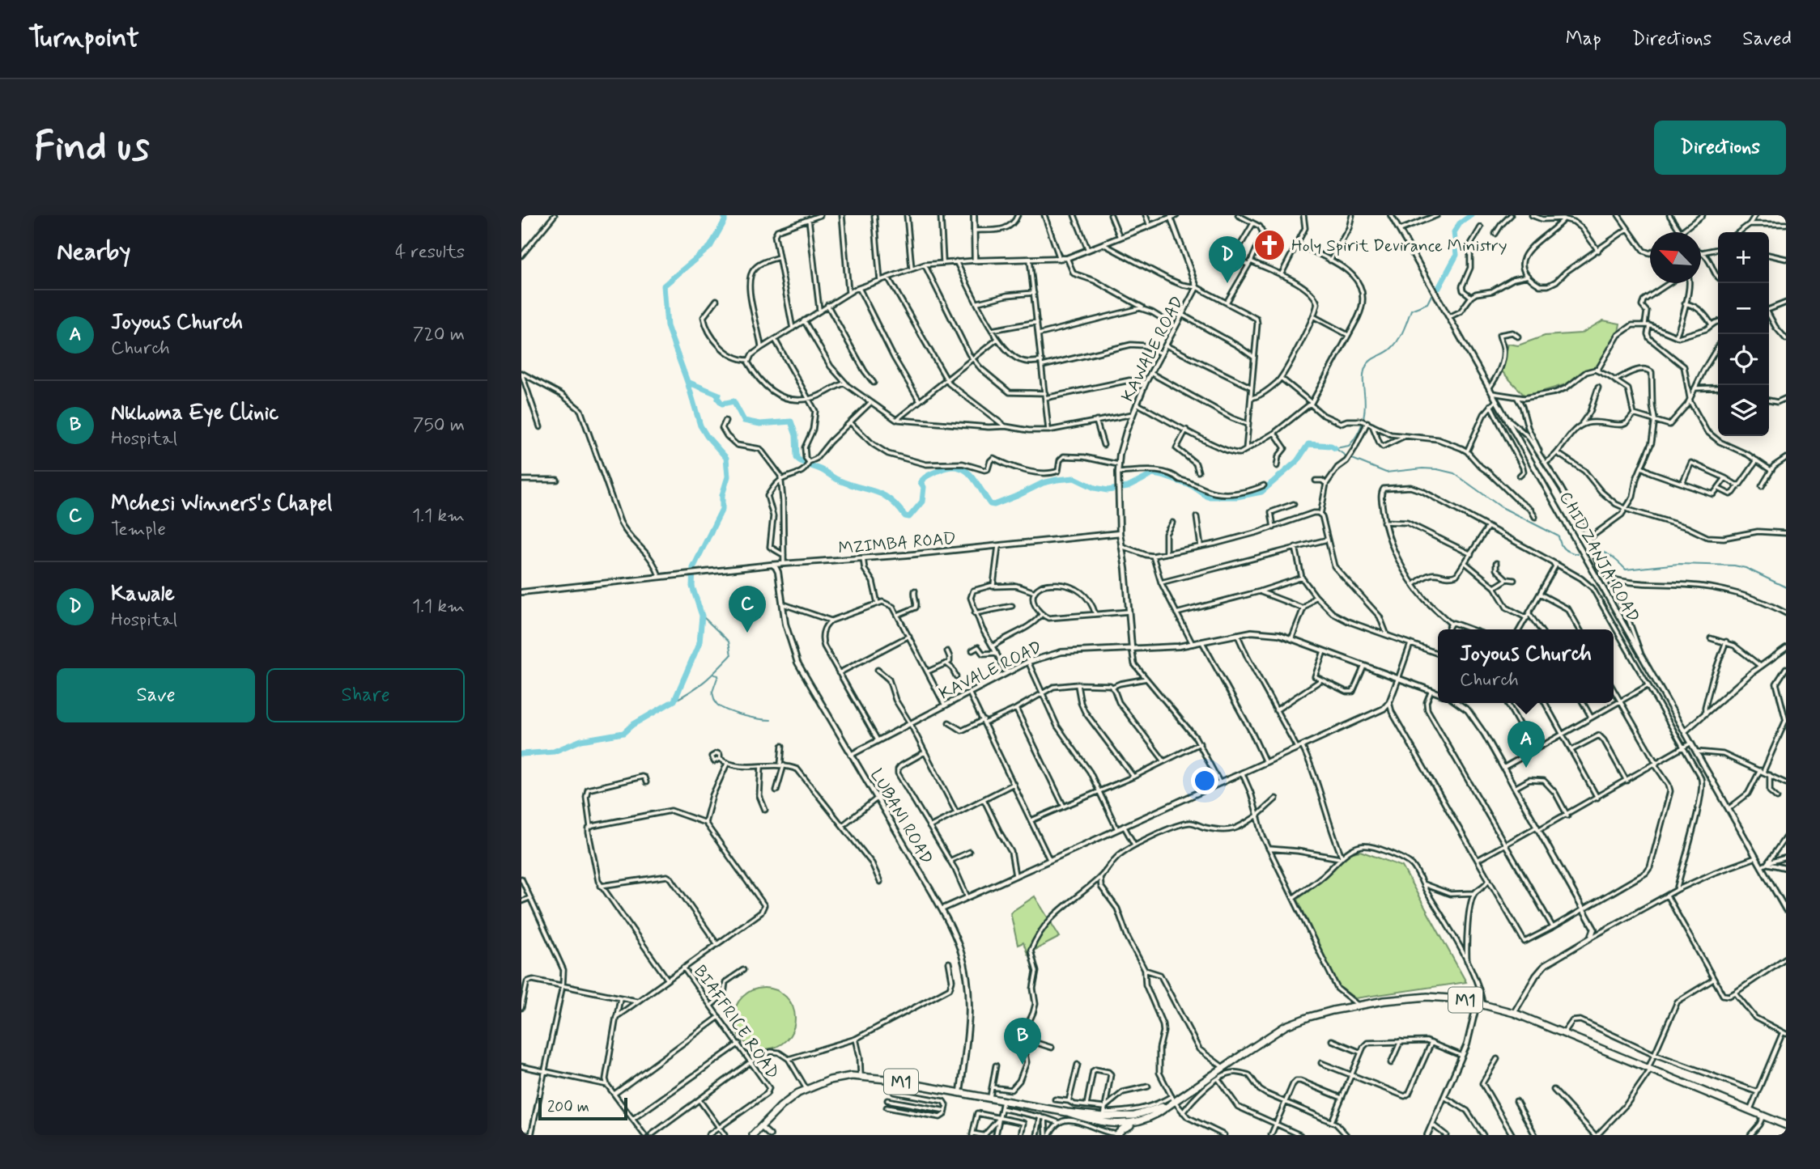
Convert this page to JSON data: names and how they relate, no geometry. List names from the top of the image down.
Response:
{
  "streets": {
    "highway": ["M1"],
    "street": [
      "KAWALE ROAD",
      "MZIMBA ROAD",
      "CHIDZANJA ROAD",
      "KAVALE ROAD",
      "LUBANI ROAD",
      "BIAFFRICE ROAD"
    ]
  },
  "crossings": [
    ["KAWALE ROAD", "MZIMBA ROAD"],
    ["MZIMBA ROAD", "LUBANI ROAD"],
    ["KAVALE ROAD", "LUBANI ROAD"],
    ["LUBANI ROAD", "M1"]
  ],
  "places": {
    "church": ["Holy Spirit Devirance Ministry"]
  },
  "scale_bar": "200 m",
  "north": "top left",
  "page": {
    "header": "Turnpoint",
    "nav": ["Map", "Directions", "Saved"],
    "buttons": [
      "Directions",
      ["Save", "Share"]
    ],
    "title": "Find us",
    "heading": ["Nearby", "4 results"],
    "map_buttons": ["+", "−"],
    "pins": [
      "D",
      "C",
      "A",
      "B"
    ],
    "list": [
      {
        "mark": "A",
        "name": "Joyous Church",
        "note": "Church",
        "value": "720 m"
      },
      {
        "mark": "B",
        "name": "Nkhoma Eye Clinic",
        "note": "Hospital",
        "value": "750 m"
      },
      {
        "mark": "C",
        "name": "Mchesi Winners's Chapel",
        "note": "Temple",
        "value": "1.1 km"
      },
      {
        "mark": "D",
        "name": "Kawale",
        "note": "Hospital",
        "value": "1.1 km"
      }
    ],
    "popup": ["Joyous Church", "Church"],
    "scale": "200 m"
  }
}
